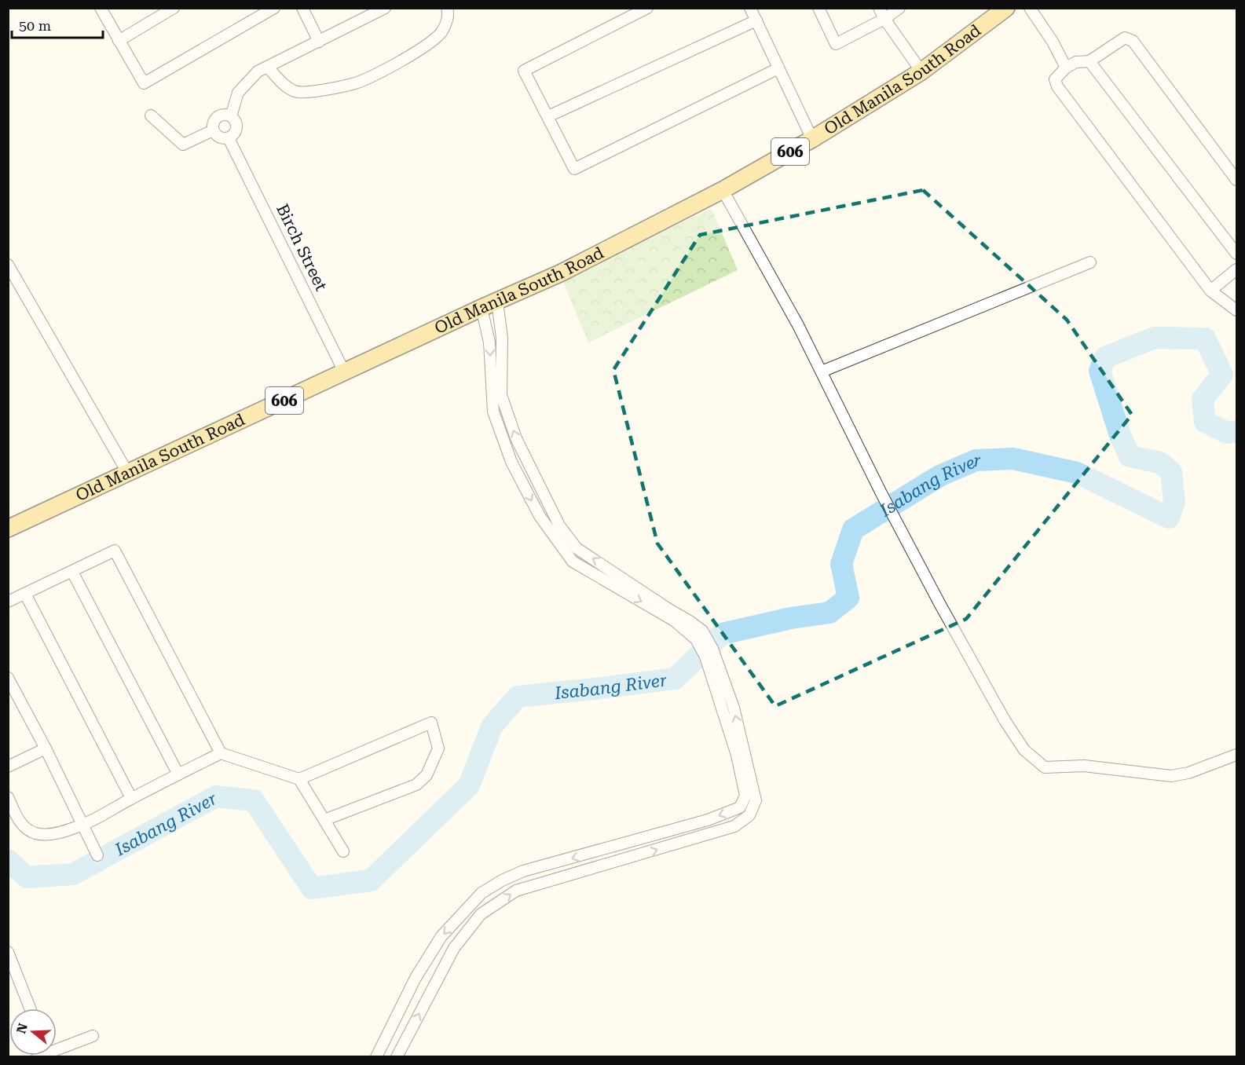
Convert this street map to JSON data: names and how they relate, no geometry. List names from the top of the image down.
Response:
{
  "streets": {
    "main road": ["Old Manila South Road", "606"],
    "street": ["Birch Street"]
  },
  "crossings": [
    ["Old Manila South Road", "Birch Street"]
  ],
  "water": ["Isabang River"],
  "scale_bar": "50 m",
  "north": "left"
}
